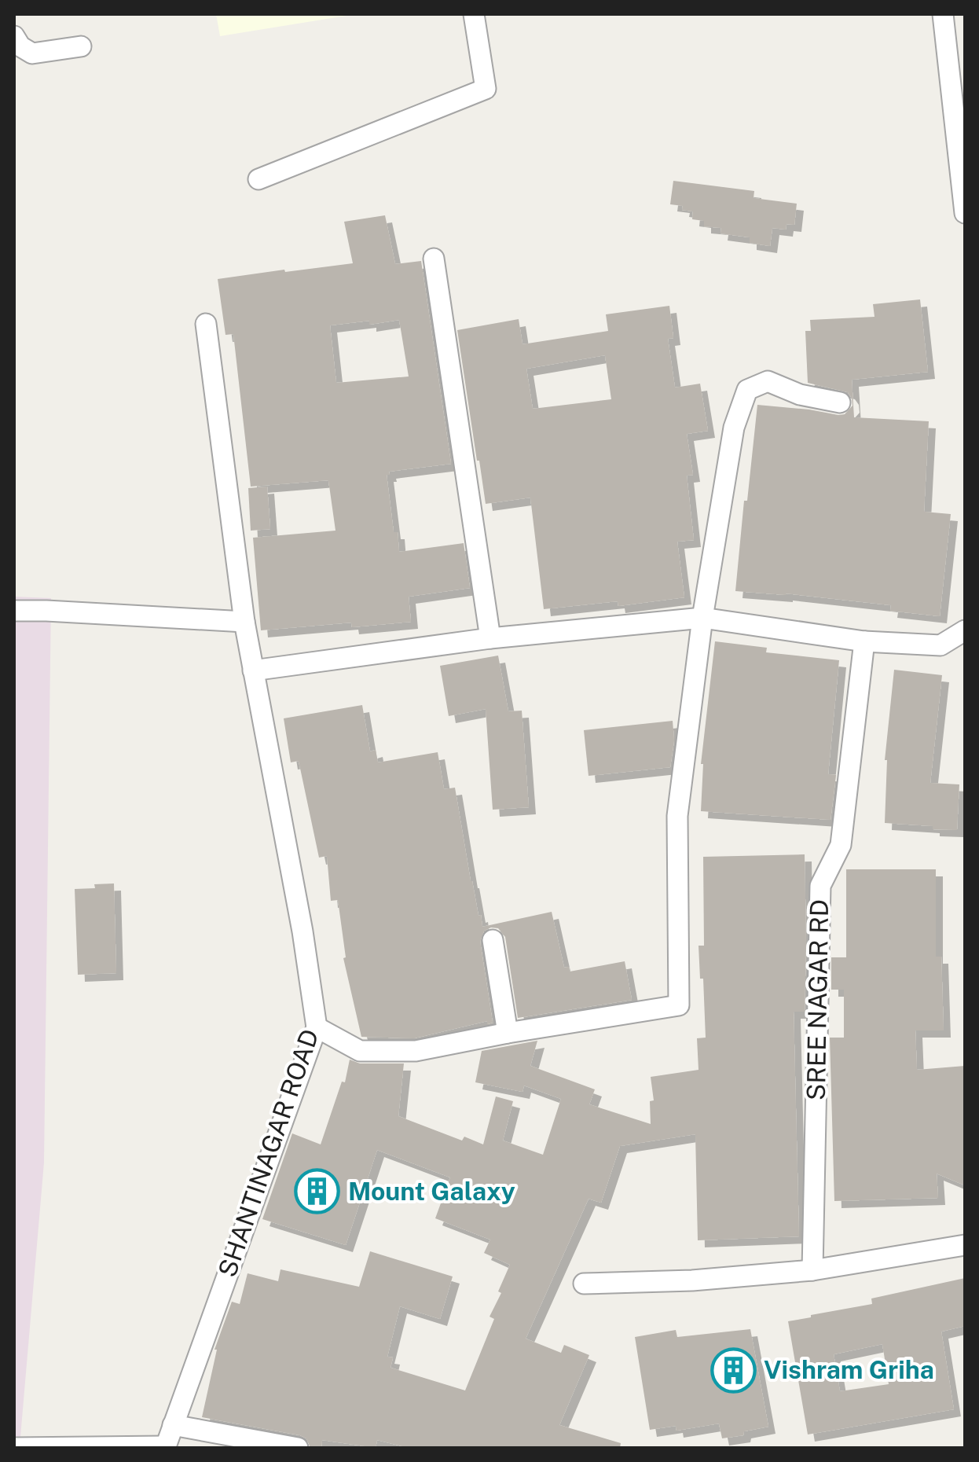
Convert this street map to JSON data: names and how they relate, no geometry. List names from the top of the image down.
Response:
{
  "streets": {
    "street": ["SREE NAGAR RD", "SHANTINAGAR ROAD"]
  },
  "places": {
    "building": ["Mount Galaxy", "Vishram Griha"]
  }
}
